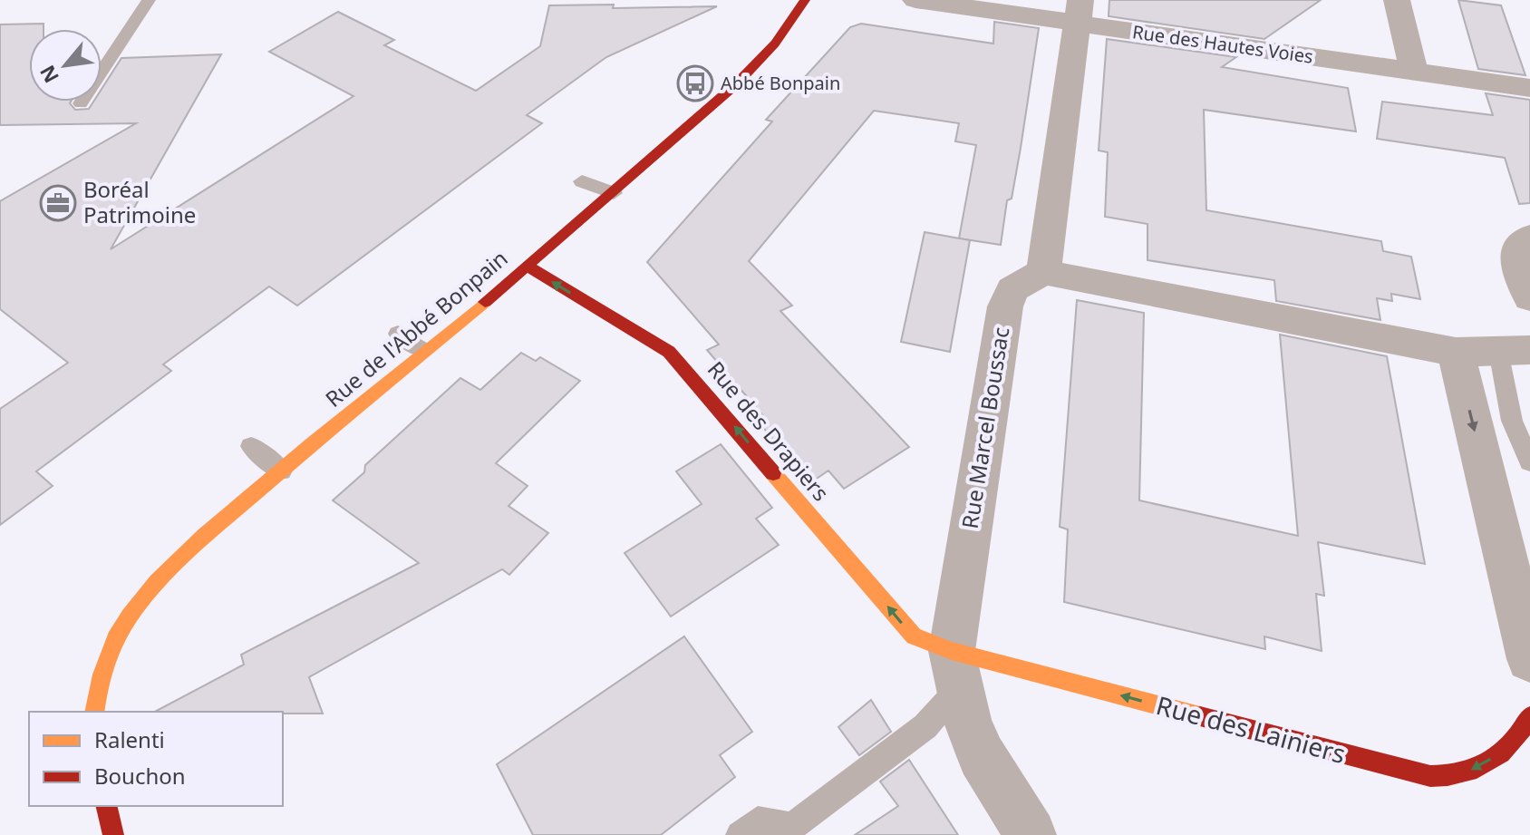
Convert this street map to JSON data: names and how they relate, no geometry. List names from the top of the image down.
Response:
{
  "streets": {
    "street": [
      "Rue des Hautes Voies",
      "Rue de l'Abbé Bonpain",
      "Rue Marcel Boussac",
      "Rue des Drapiers",
      "Rue des Lainiers"
    ]
  },
  "crossings": [
    ["Rue de l'Abbé Bonpain", "Rue des Drapiers"],
    ["Rue Marcel Boussac", "Rue des Drapiers"],
    ["Rue Marcel Boussac", "Rue des Lainiers"],
    ["Rue des Drapiers", "Rue des Lainiers"]
  ],
  "one_way": ["Rue des Drapiers", "Rue des Lainiers"],
  "places": {
    "bus stop": ["Abbé Bonpain"],
    "office": ["Boréal Patrimoine"]
  },
  "legend": ["Ralenti", "Bouchon"],
  "north": "bottom left"
}
